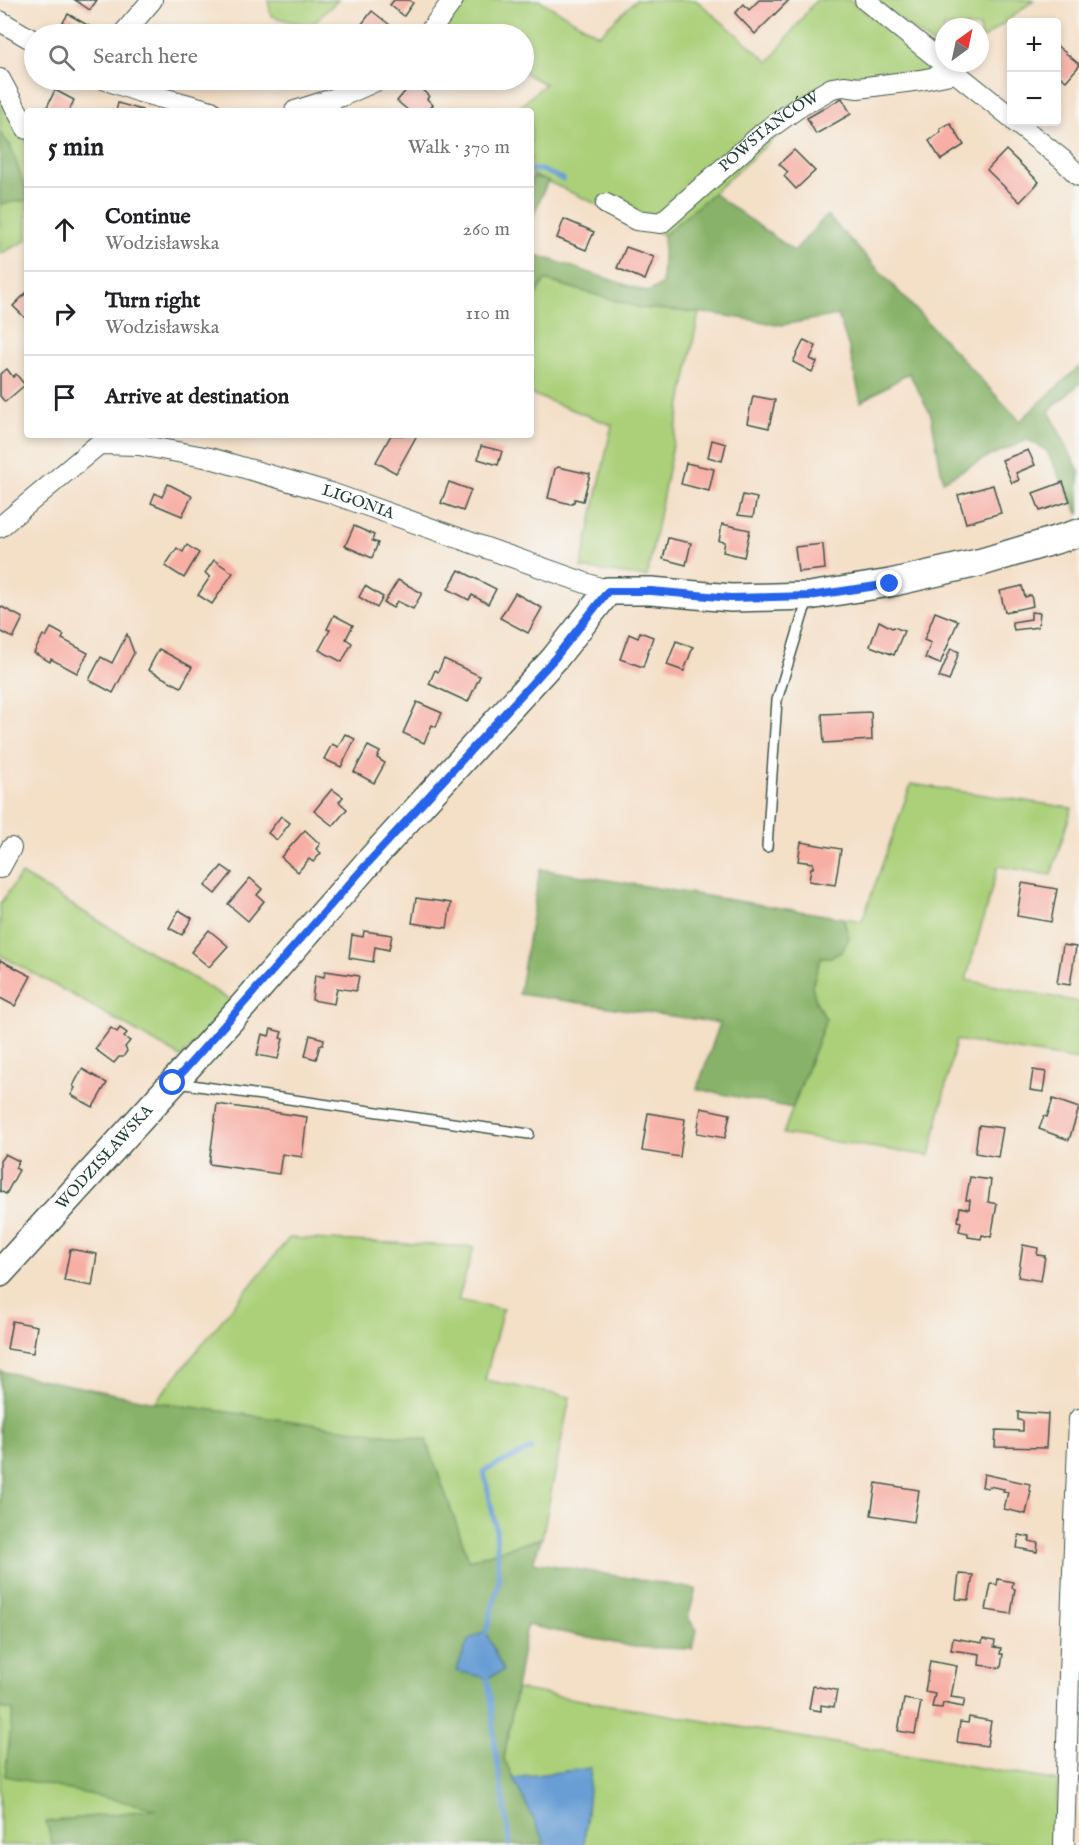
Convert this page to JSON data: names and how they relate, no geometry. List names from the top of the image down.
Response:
{
  "streets": {
    "street": ["POWSTAŃCÓW", "LIGONIA", "WODZISŁAWSKA"]
  },
  "crossings": [
    ["LIGONIA", "WODZISŁAWSKA"]
  ],
  "north": "top right",
  "page": {
    "map_buttons": ["+", "−"],
    "search": "Search here",
    "heading": ["5 min", "Walk · 370 m"],
    "list": [
      ["Continue", "Wodzisławska", "260 m"],
      ["Turn right", "Wodzisławska", "110 m"],
      "Arrive at destination"
    ]
  }
}
